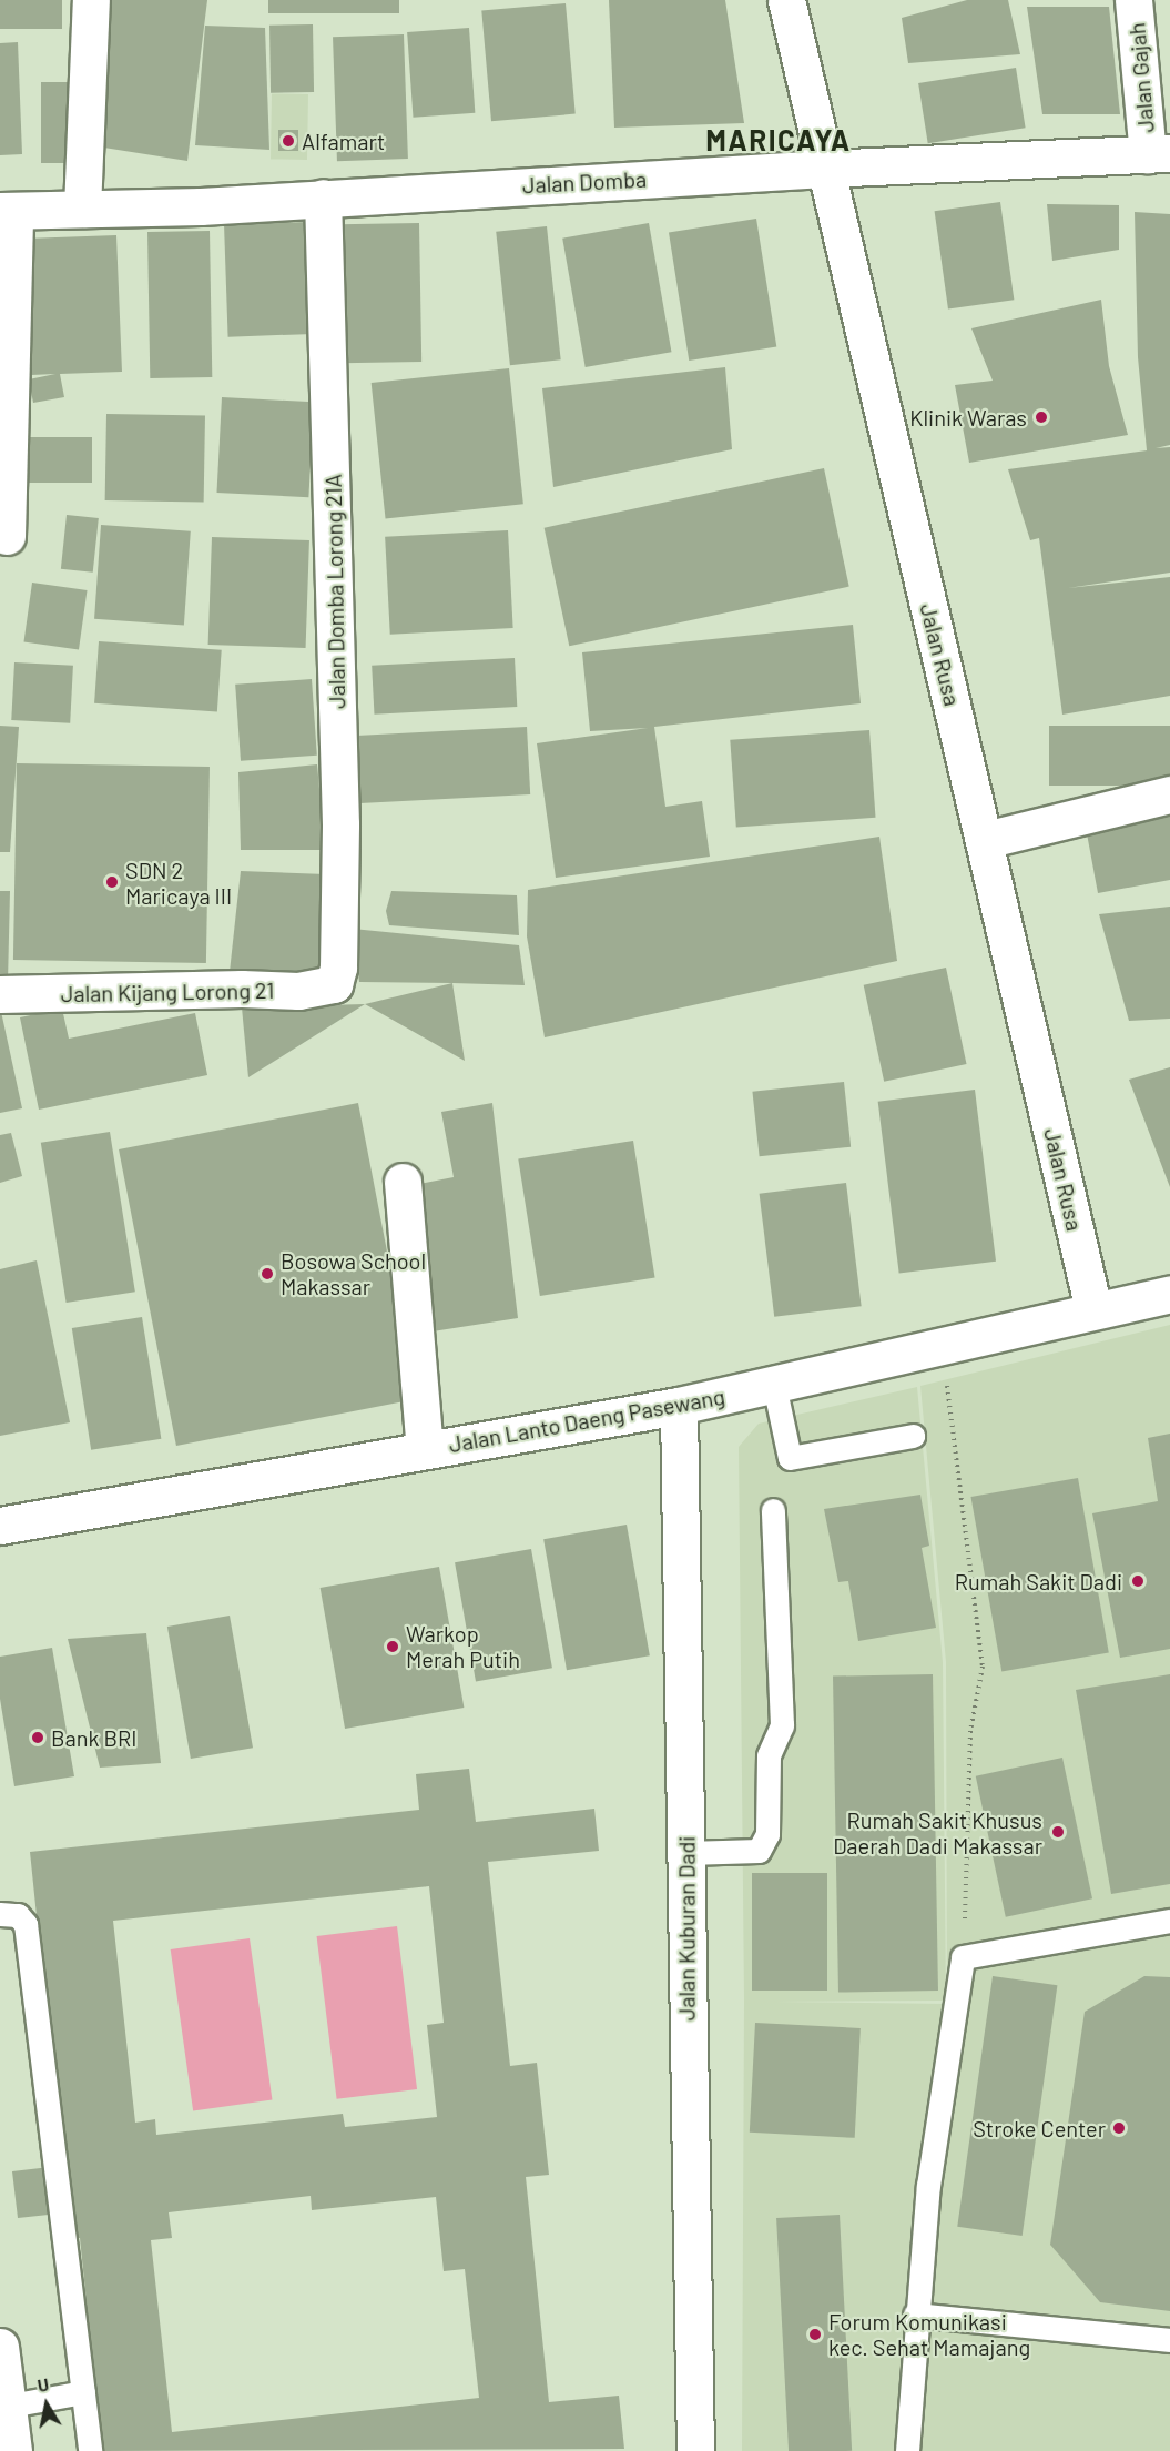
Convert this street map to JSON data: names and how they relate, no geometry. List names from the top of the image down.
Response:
{
  "streets": {
    "street": [
      "Jalan Gajah",
      "Jalan Domba",
      "Jalan Domba Lorong 21A",
      "Jalan Rusa",
      "Jalan Kijang Lorong 21",
      "Jalan Lanto Daeng Pasewang",
      "Jalan Kuburan Dadi"
    ]
  },
  "crossings": [
    ["Jalan Gajah", "Jalan Domba"],
    ["Jalan Domba", "Jalan Domba Lorong 21A"],
    ["Jalan Domba", "Jalan Rusa"],
    ["Jalan Domba Lorong 21A", "Jalan Kijang Lorong 21"],
    ["Jalan Rusa", "Jalan Lanto Daeng Pasewang"],
    ["Jalan Lanto Daeng Pasewang", "Jalan Kuburan Dadi"]
  ],
  "districts": ["MARICAYA"],
  "places": [
    "Alfamart",
    "Klinik Waras",
    "SDN 2 Maricaya III",
    "Bosowa School Makassar",
    "Rumah Sakit Dadi",
    "Warkop Merah Putih",
    "Bank BRI",
    "Rumah Sakit Khusus Daerah Dadi Makassar",
    "Stroke Center",
    "Forum Komunikasi kec. Sehat Mamajang"
  ],
  "north": "top"
}
